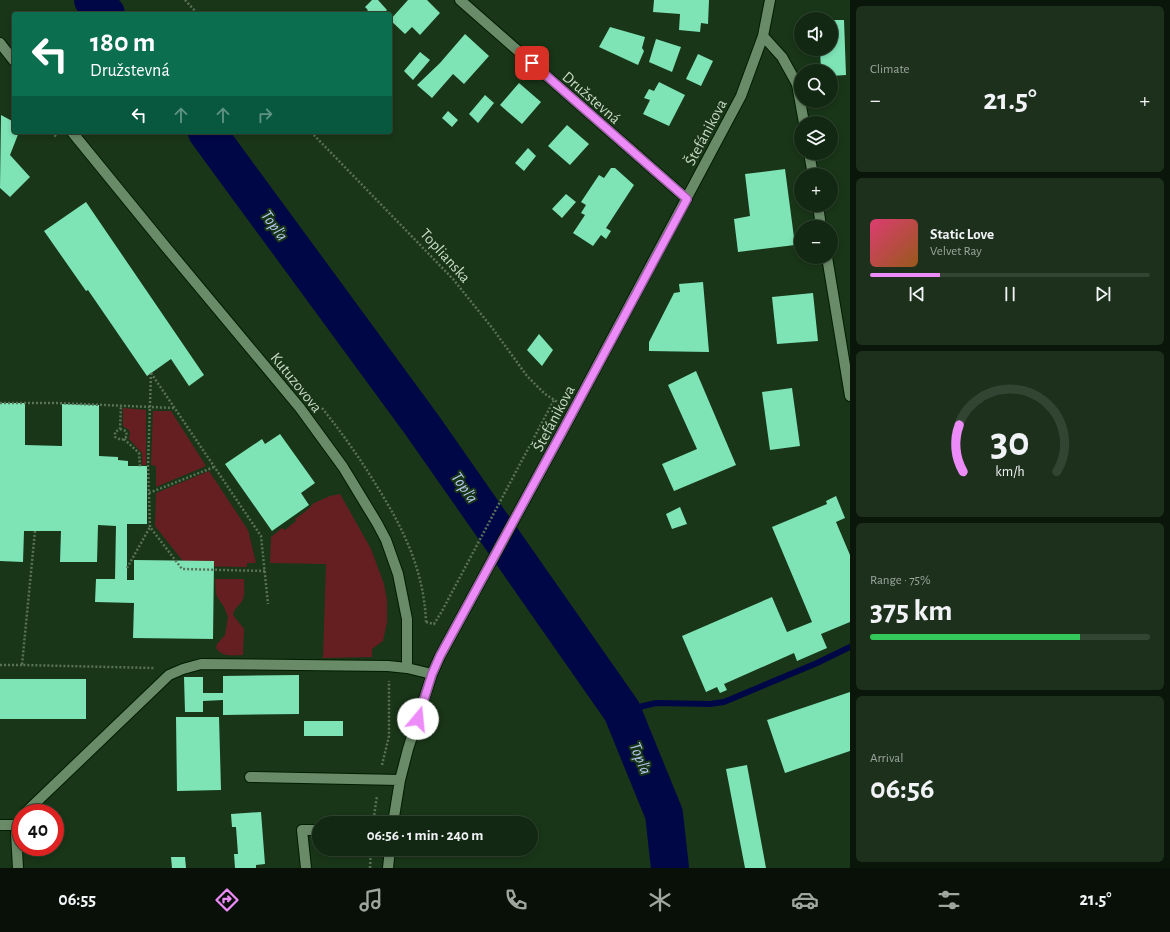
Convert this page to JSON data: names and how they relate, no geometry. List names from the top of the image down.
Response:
{
  "streets": {
    "street": ["Družstevná", "Štefánikova", "Kutuzovova"],
    "path": ["Toplianska"]
  },
  "crossings": [
    ["Družstevná", "Štefánikova"]
  ],
  "water": ["Topľa"],
  "page": {
    "tile": [
      "Climate",
      ["Range · 75%", "375 km"],
      ["Arrival", "06:56"]
    ],
    "map_buttons": ["+", "−"],
    "turn": ["180 m", "Družstevná"],
    "heat": ["−", "21.5°", "+"],
    "song": ["Static Love", "Velvet Ray"],
    "limit": "40",
    "trip": "06:56 · 1 min · 240 m",
    "tabs": ["06:55", "21.5°"],
    "gauge": ["30", "km/h"]
  }
}
